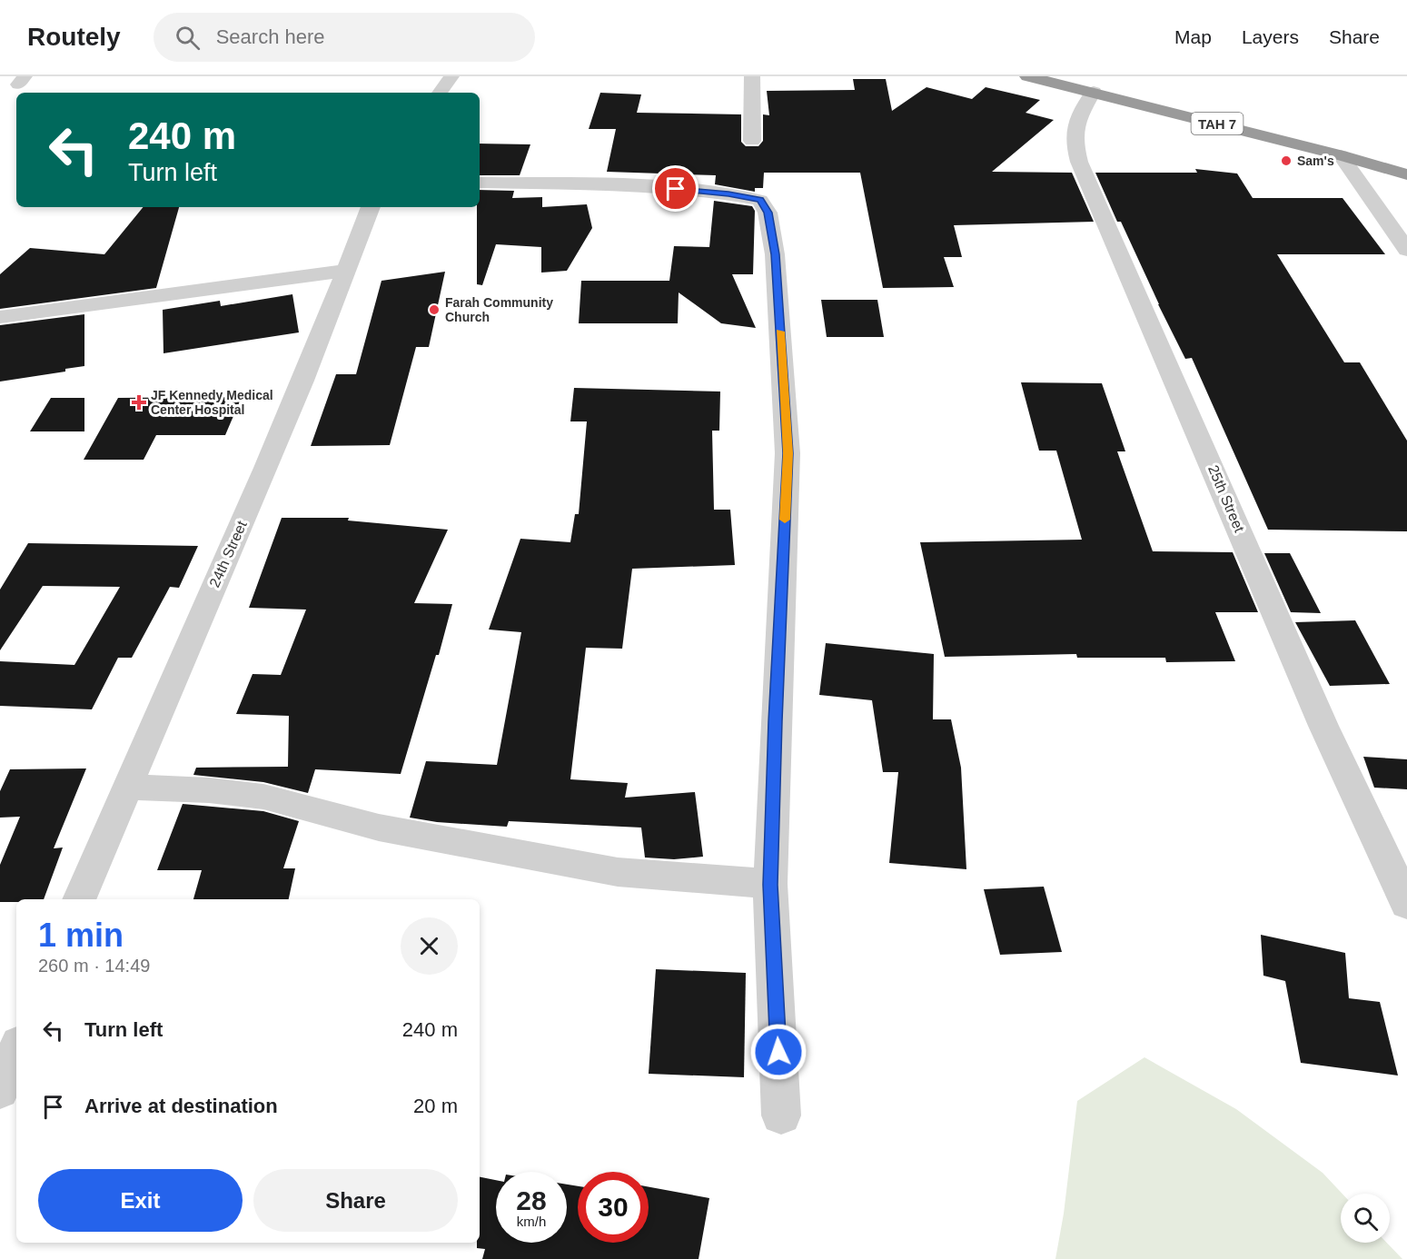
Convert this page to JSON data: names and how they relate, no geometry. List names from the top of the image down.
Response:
{
  "streets": {
    "highway": ["TAH 7"],
    "street": ["25th Street", "24th Street"]
  },
  "crossings": [
    ["TAH 7", "25th Street"]
  ],
  "places": {
    "other": ["Sam's", "Farah Community Church"],
    "health": ["JF Kennedy Medical Center Hospital"]
  },
  "page": {
    "header": "Routely",
    "search": "Search here",
    "nav": ["Map", "Layers", "Share"],
    "turn": ["240 m", "Turn left"],
    "heading": ["1 min", "260 m · 14:49"],
    "list": [
      {
        "name": "Turn left",
        "value": "240 m"
      },
      {
        "name": "Arrive at destination",
        "value": "20 m"
      }
    ],
    "buttons": ["Exit", "Share"],
    "speed": "28 km/h",
    "limit": "30"
  }
}
